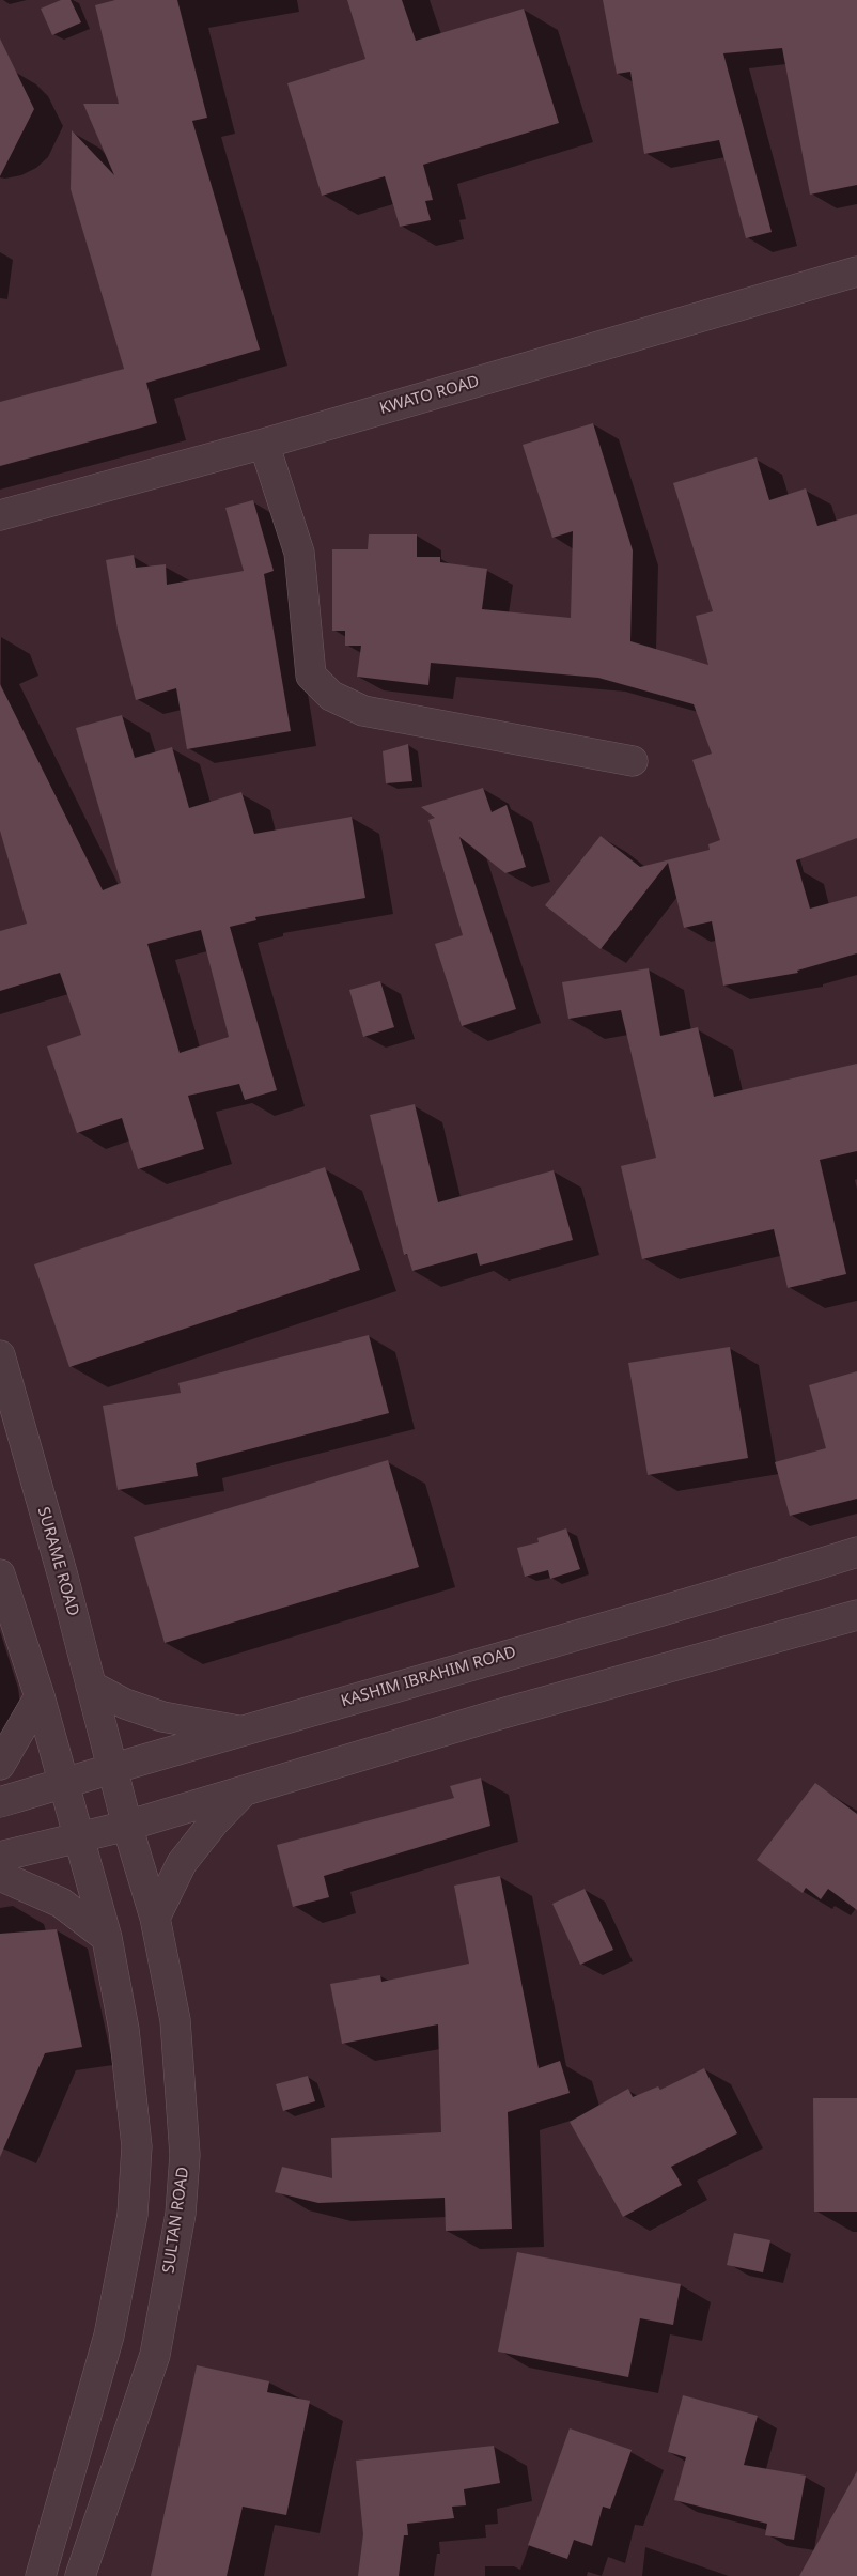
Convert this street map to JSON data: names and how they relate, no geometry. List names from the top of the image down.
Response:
{
  "streets": {
    "street": [
      "KWATO ROAD",
      "SURAME ROAD",
      "KASHIM IBRAHIM ROAD",
      "SULTAN ROAD"
    ]
  },
  "crossings": [
    ["SURAME ROAD", "KASHIM IBRAHIM ROAD"],
    ["SURAME ROAD", "SULTAN ROAD"]
  ]
}
